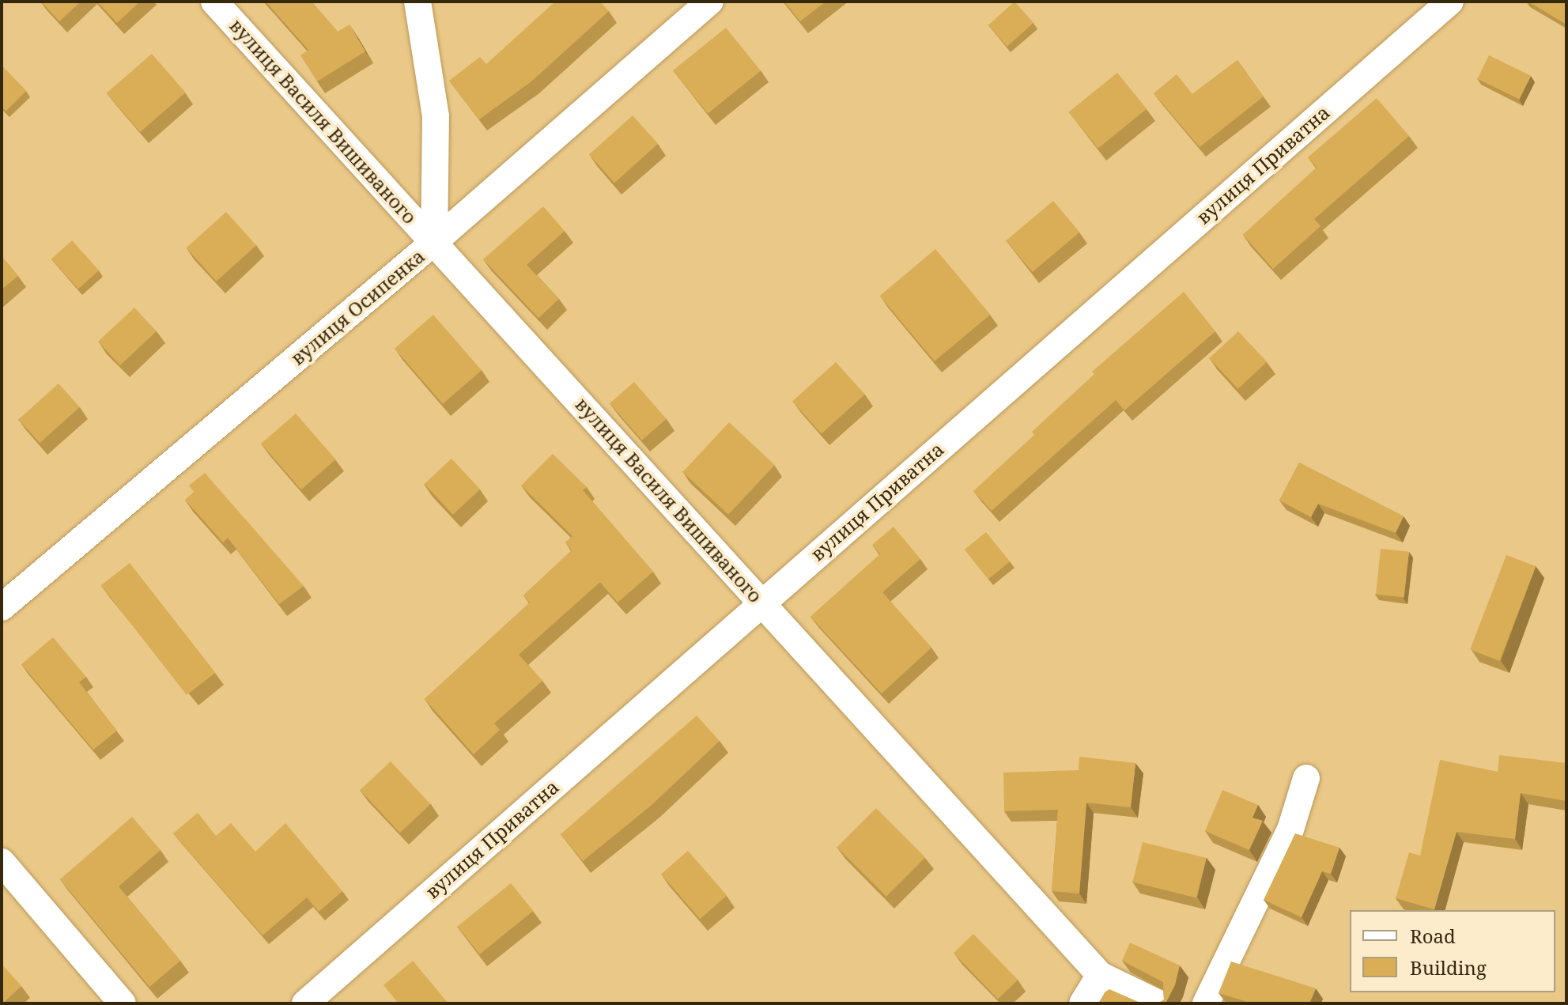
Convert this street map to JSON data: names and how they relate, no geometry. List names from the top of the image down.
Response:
{
  "streets": {
    "street": ["вулиця Василя Вишиваного", "вулиця Приватна", "вулиця Осипенка"]
  },
  "crossings": [
    ["вулиця Василя Вишиваного", "вулиця Приватна"],
    ["вулиця Василя Вишиваного", "вулиця Осипенка"]
  ],
  "legend": ["Road", "Building"]
}
